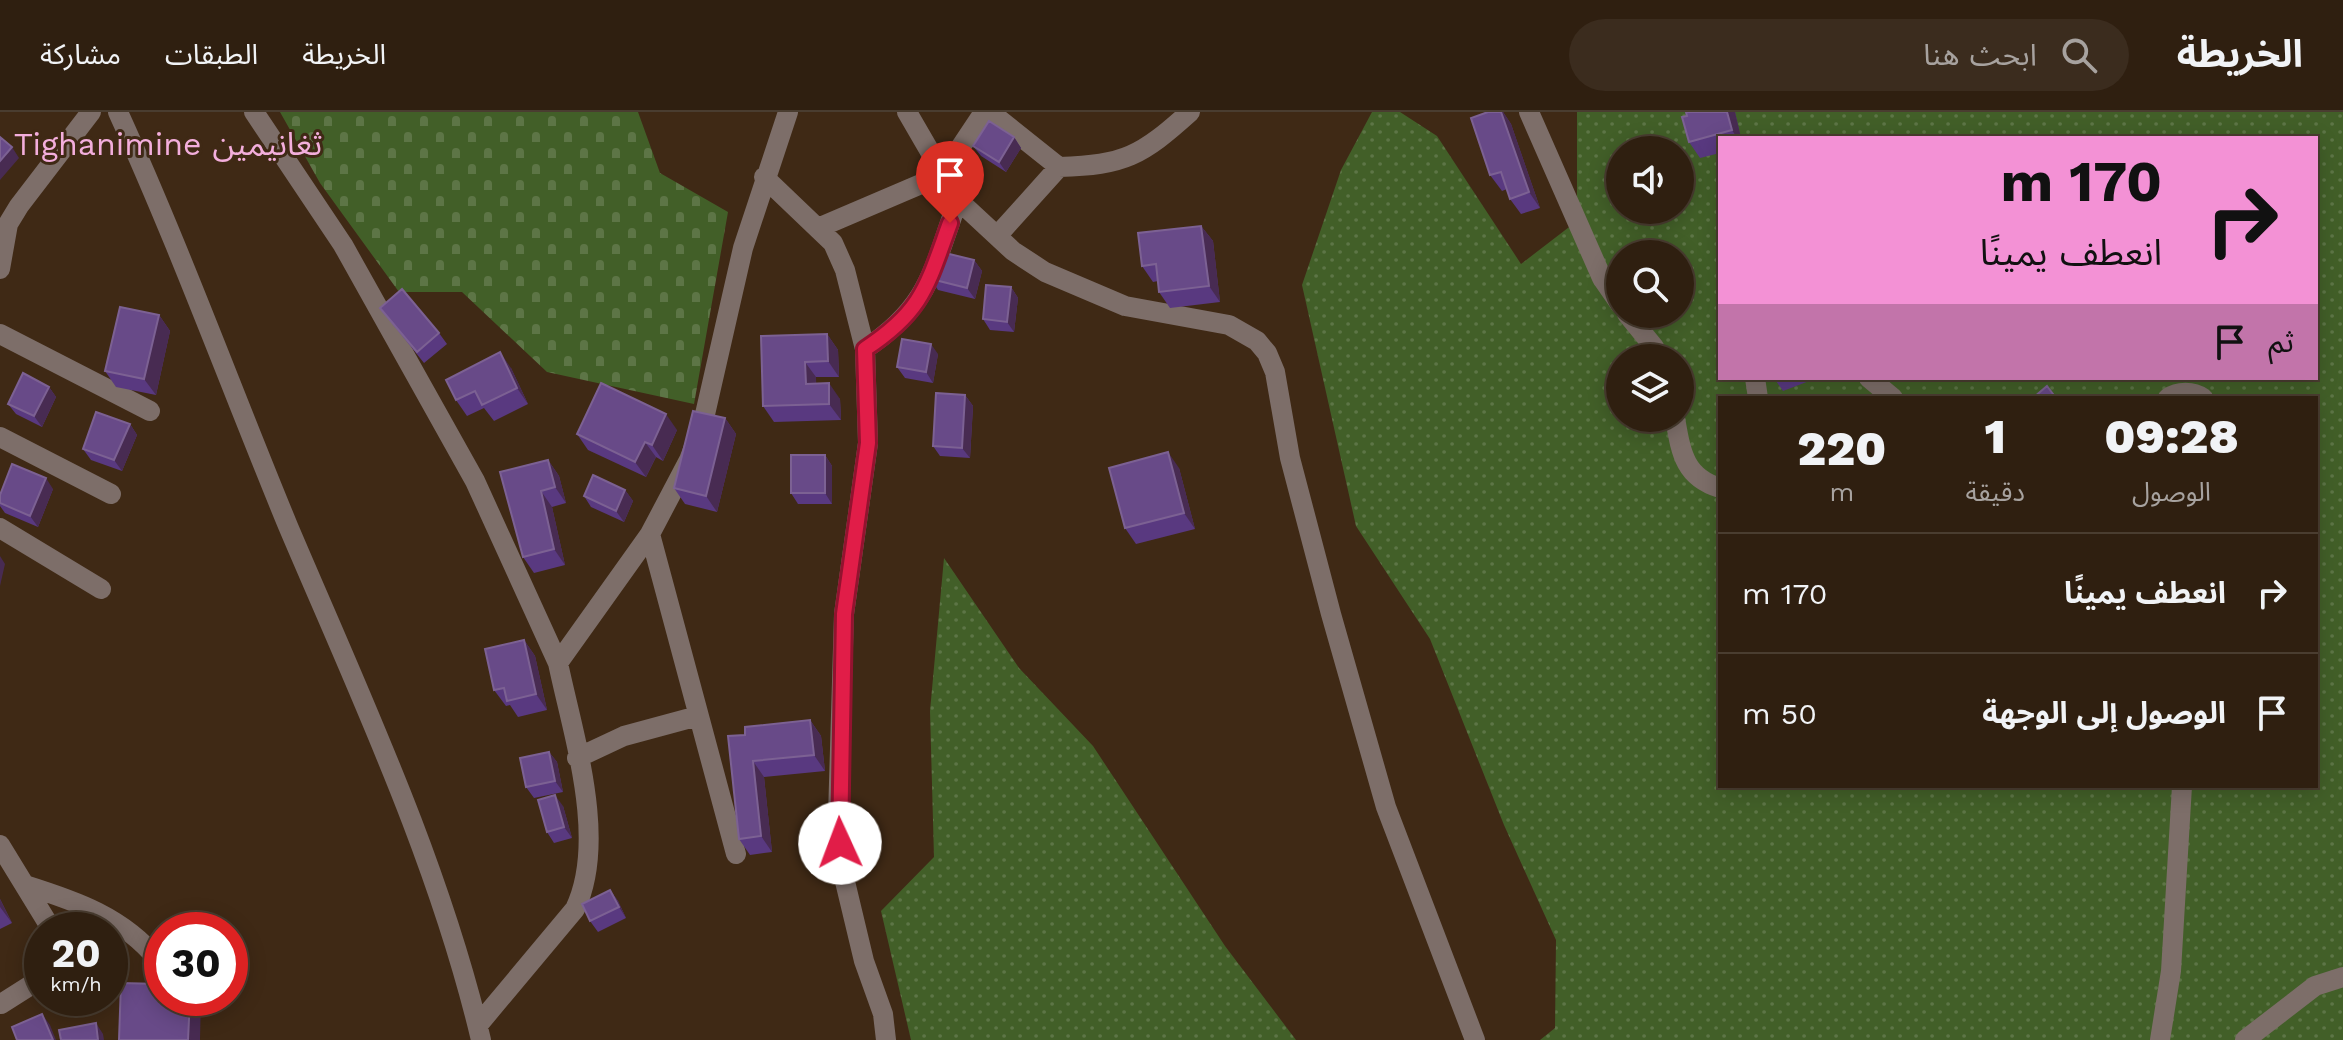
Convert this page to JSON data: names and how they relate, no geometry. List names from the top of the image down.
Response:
{
  "districts": ["Tighanimine ثغانيمين"],
  "page": {
    "header": "الخريطة",
    "search": "ابحث هنا",
    "nav": ["الخريطة", "الطبقات", "مشاركة"],
    "turn": ["170 m", "انعطف يمينًا"],
    "then": "ثم",
    "eta": [
      "09:28",
      "الوصول",
      "1",
      "دقيقة",
      "220",
      "m"
    ],
    "list": [
      {
        "name": "انعطف يمينًا",
        "value": "170 m"
      },
      {
        "name": "الوصول إلى الوجهة",
        "value": "50 m"
      }
    ],
    "speed": "20 km/h",
    "limit": "30"
  }
}
